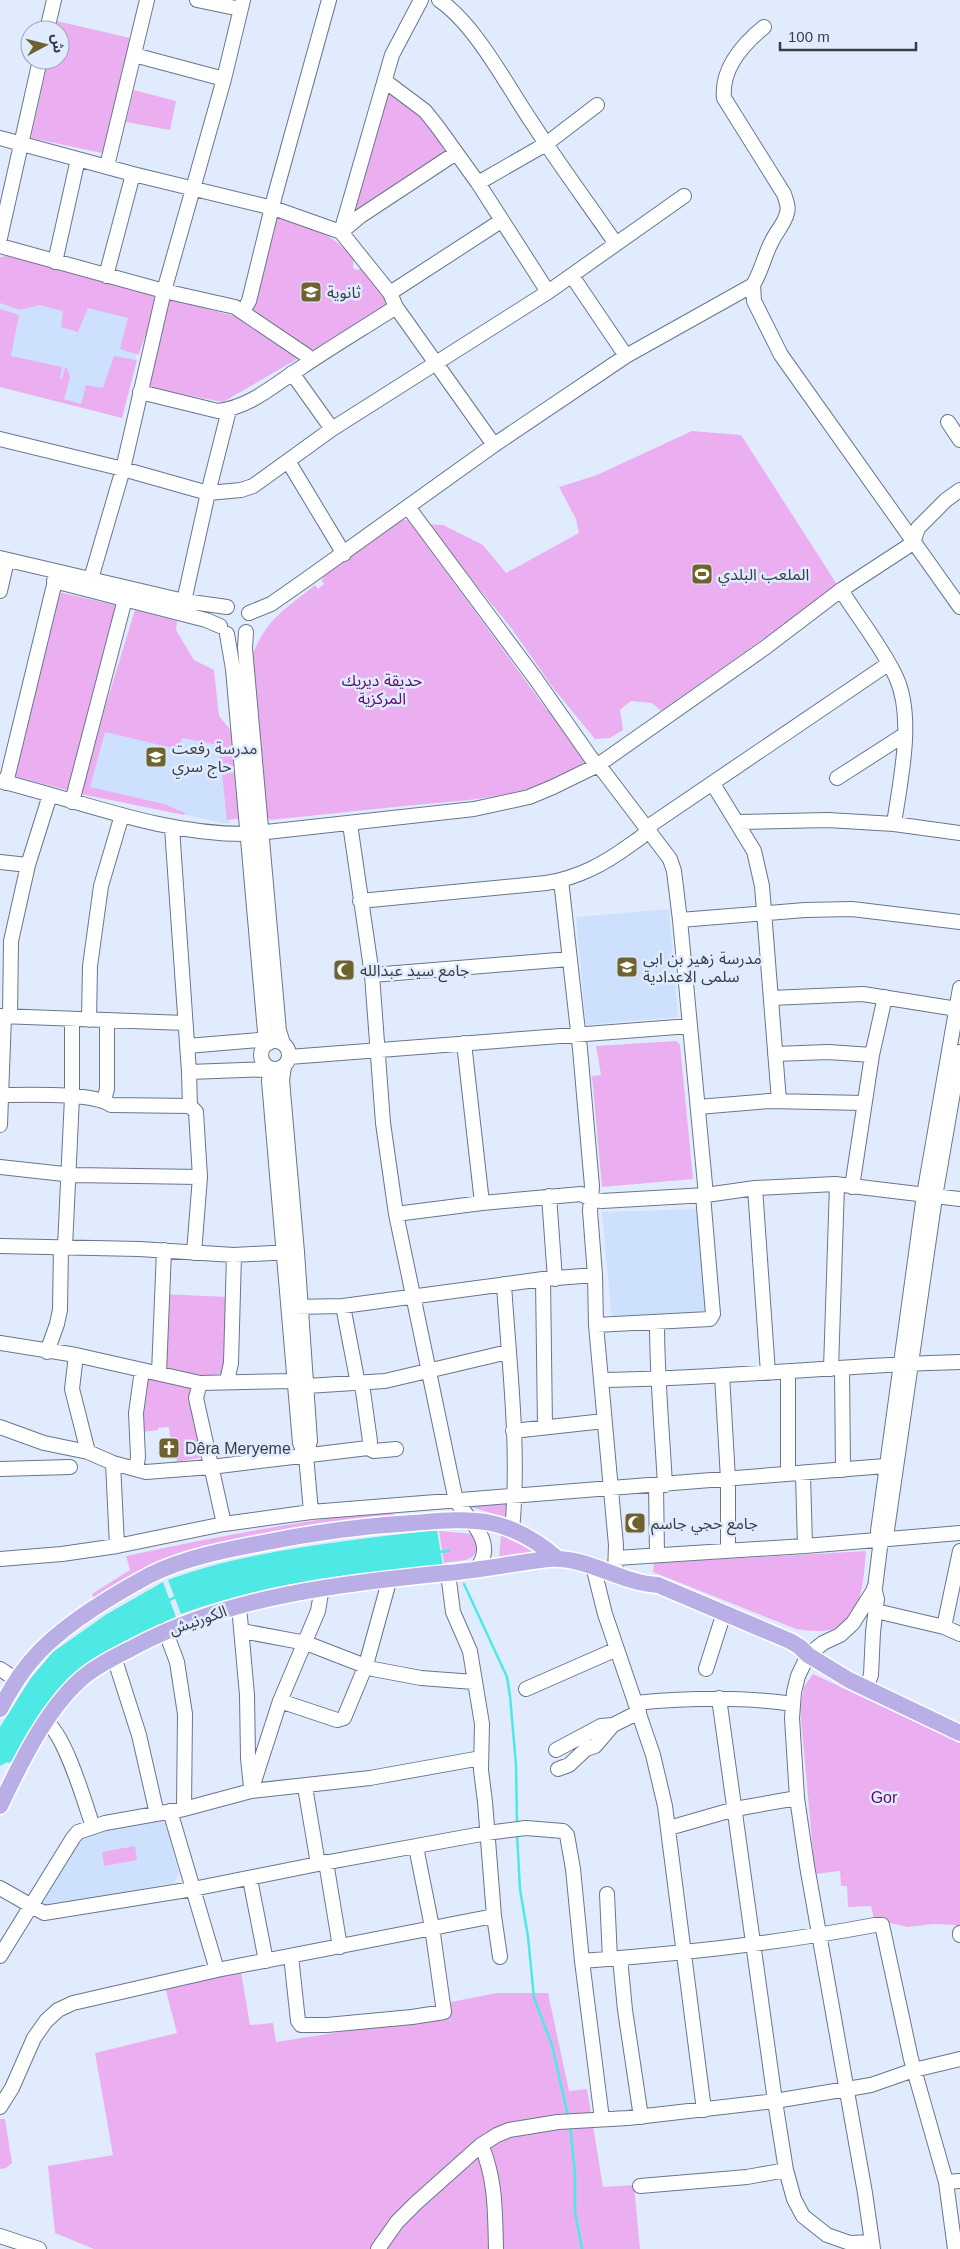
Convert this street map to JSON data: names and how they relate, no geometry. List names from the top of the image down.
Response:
{
  "streets": {
    "main road": ["الكورنيش"]
  },
  "parks": ["حديقة ديريك المركزية", "Gor"],
  "places": {
    "school or university": ["ثانوية", "مدرسة رفعت حاج سري", "مدرسة زهير بن ابي سلمى الاعدادية"],
    "sports": ["الملعب البلدي"],
    "mosque": ["جامع سيد عبدالله", "جامع حجي جاسم"],
    "church": ["Dêra Meryeme"]
  },
  "scale_bar": "100 m",
  "north": "right"
}
